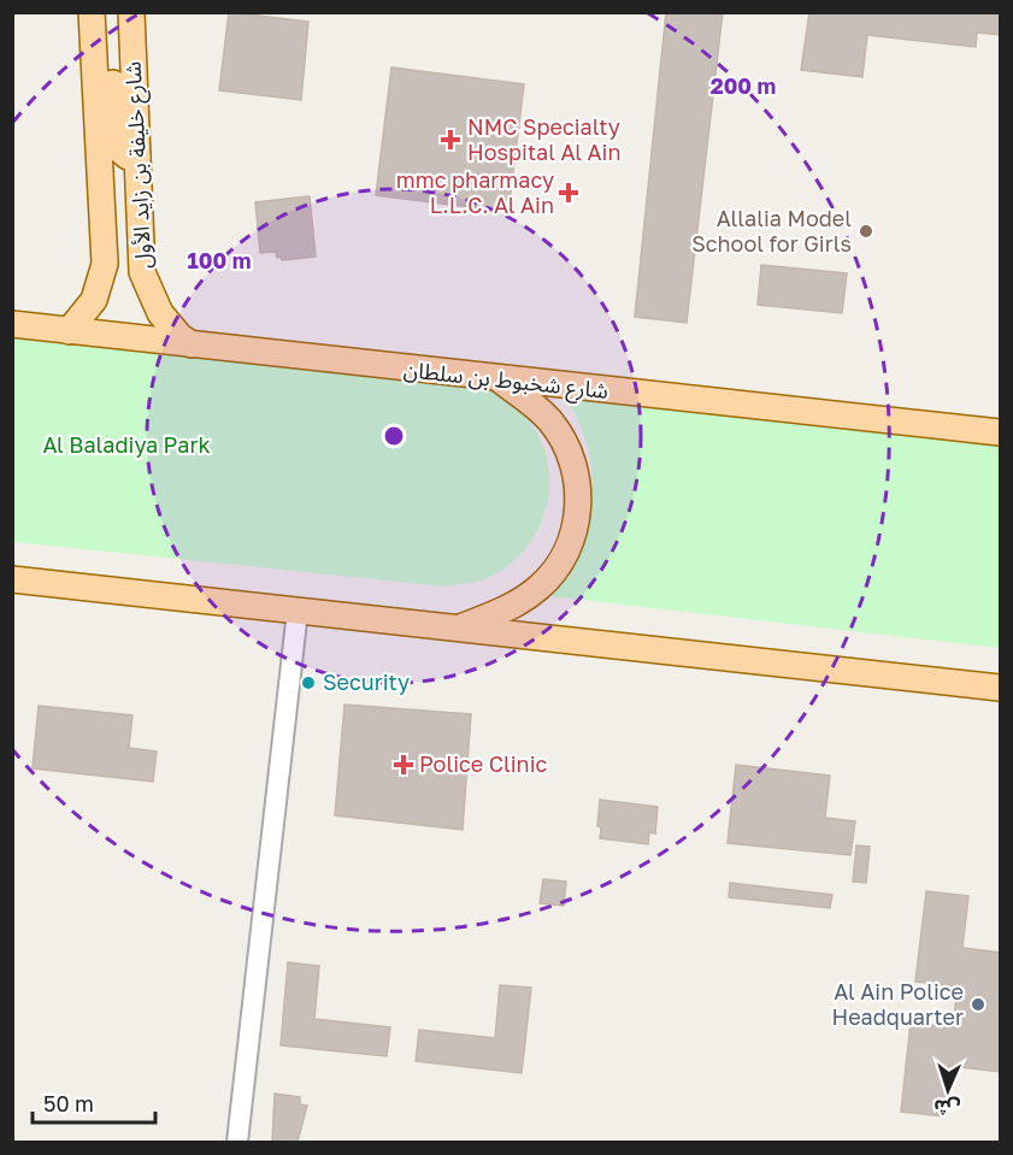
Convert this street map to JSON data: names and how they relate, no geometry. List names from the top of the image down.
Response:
{
  "streets": {
    "main road": ["شارع خليفة بن زايد الأول", "شارع شخبوط بن سلطان"]
  },
  "crossings": [
    ["شارع خليفة بن زايد الأول", "شارع شخبوط بن سلطان"]
  ],
  "parks": ["Al Baladiya Park"],
  "places": {
    "health": ["NMC Specialty Hospital Al Ain", "mmc pharmacy L.L.C. Al Ain", "Police Clinic"],
    "other": ["Allalia Model School for Girls", "Security", "Al Ain Police Headquarter"]
  },
  "scale_bar": "50 m",
  "north": "bottom",
  "rings": ["200 m", "100 m"]
}
